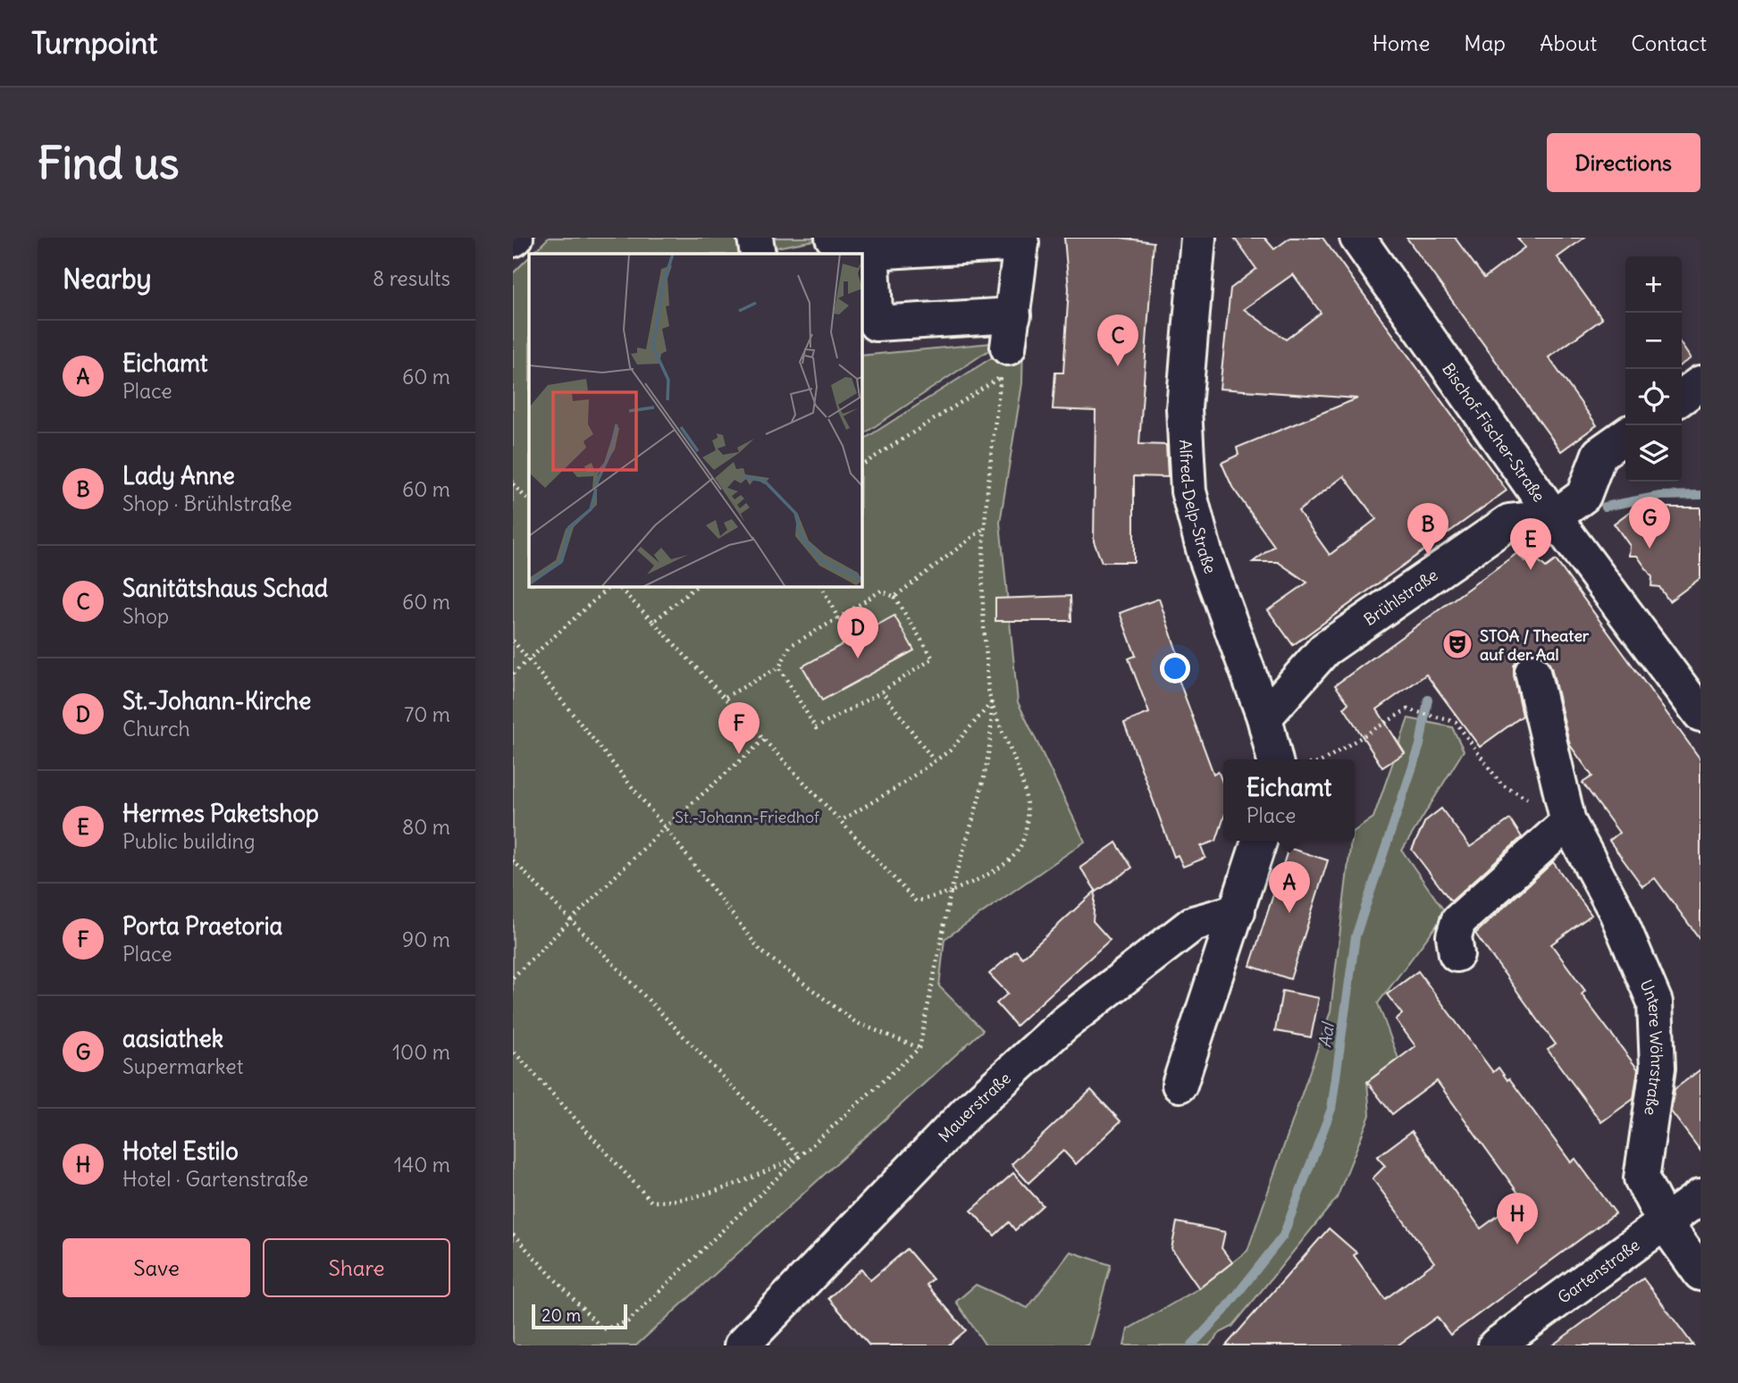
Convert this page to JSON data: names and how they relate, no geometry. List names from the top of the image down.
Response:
{
  "streets": {
    "street": [
      "Bischof-Fischer-Straße",
      "Alfred-Delp-Straße",
      "Brühlstraße",
      "Untere Wöhrstraße",
      "Mauerstraße",
      "Gartenstraße"
    ]
  },
  "crossings": [
    ["Bischof-Fischer-Straße", "Brühlstraße"],
    ["Alfred-Delp-Straße", "Brühlstraße"],
    ["Untere Wöhrstraße", "Gartenstraße"]
  ],
  "water": ["Aal"],
  "parks": ["St.-Johann-Friedhof"],
  "places": {
    "theatre": ["STOA / Theater auf der Aal"]
  },
  "scale_bar": "20 m",
  "page": {
    "header": "Turnpoint",
    "nav": [
      "Home",
      "Map",
      "About",
      "Contact"
    ],
    "buttons": [
      "Directions",
      ["Save", "Share"]
    ],
    "title": "Find us",
    "heading": ["Nearby", "8 results"],
    "map_buttons": ["+", "−"],
    "pins": [
      "C",
      "G",
      "B",
      "E",
      "D",
      "F",
      "A",
      "H"
    ],
    "list": [
      {
        "mark": "A",
        "name": "Eichamt",
        "note": "Place",
        "value": "60 m"
      },
      {
        "mark": "B",
        "name": "Lady Anne",
        "note": "Shop · Brühlstraße",
        "value": "60 m"
      },
      {
        "mark": "C",
        "name": "Sanitätshaus Schad",
        "note": "Shop",
        "value": "60 m"
      },
      {
        "mark": "D",
        "name": "St.-Johann-Kirche",
        "note": "Church",
        "value": "70 m"
      },
      {
        "mark": "E",
        "name": "Hermes Paketshop",
        "note": "Public building",
        "value": "80 m"
      },
      {
        "mark": "F",
        "name": "Porta Praetoria",
        "note": "Place",
        "value": "90 m"
      },
      {
        "mark": "G",
        "name": "aasiathek",
        "note": "Supermarket",
        "value": "100 m"
      },
      {
        "mark": "H",
        "name": "Hotel Estilo",
        "note": "Hotel · Gartenstraße",
        "value": "140 m"
      }
    ],
    "popup": ["Eichamt", "Place"],
    "scale": "20 m"
  }
}
